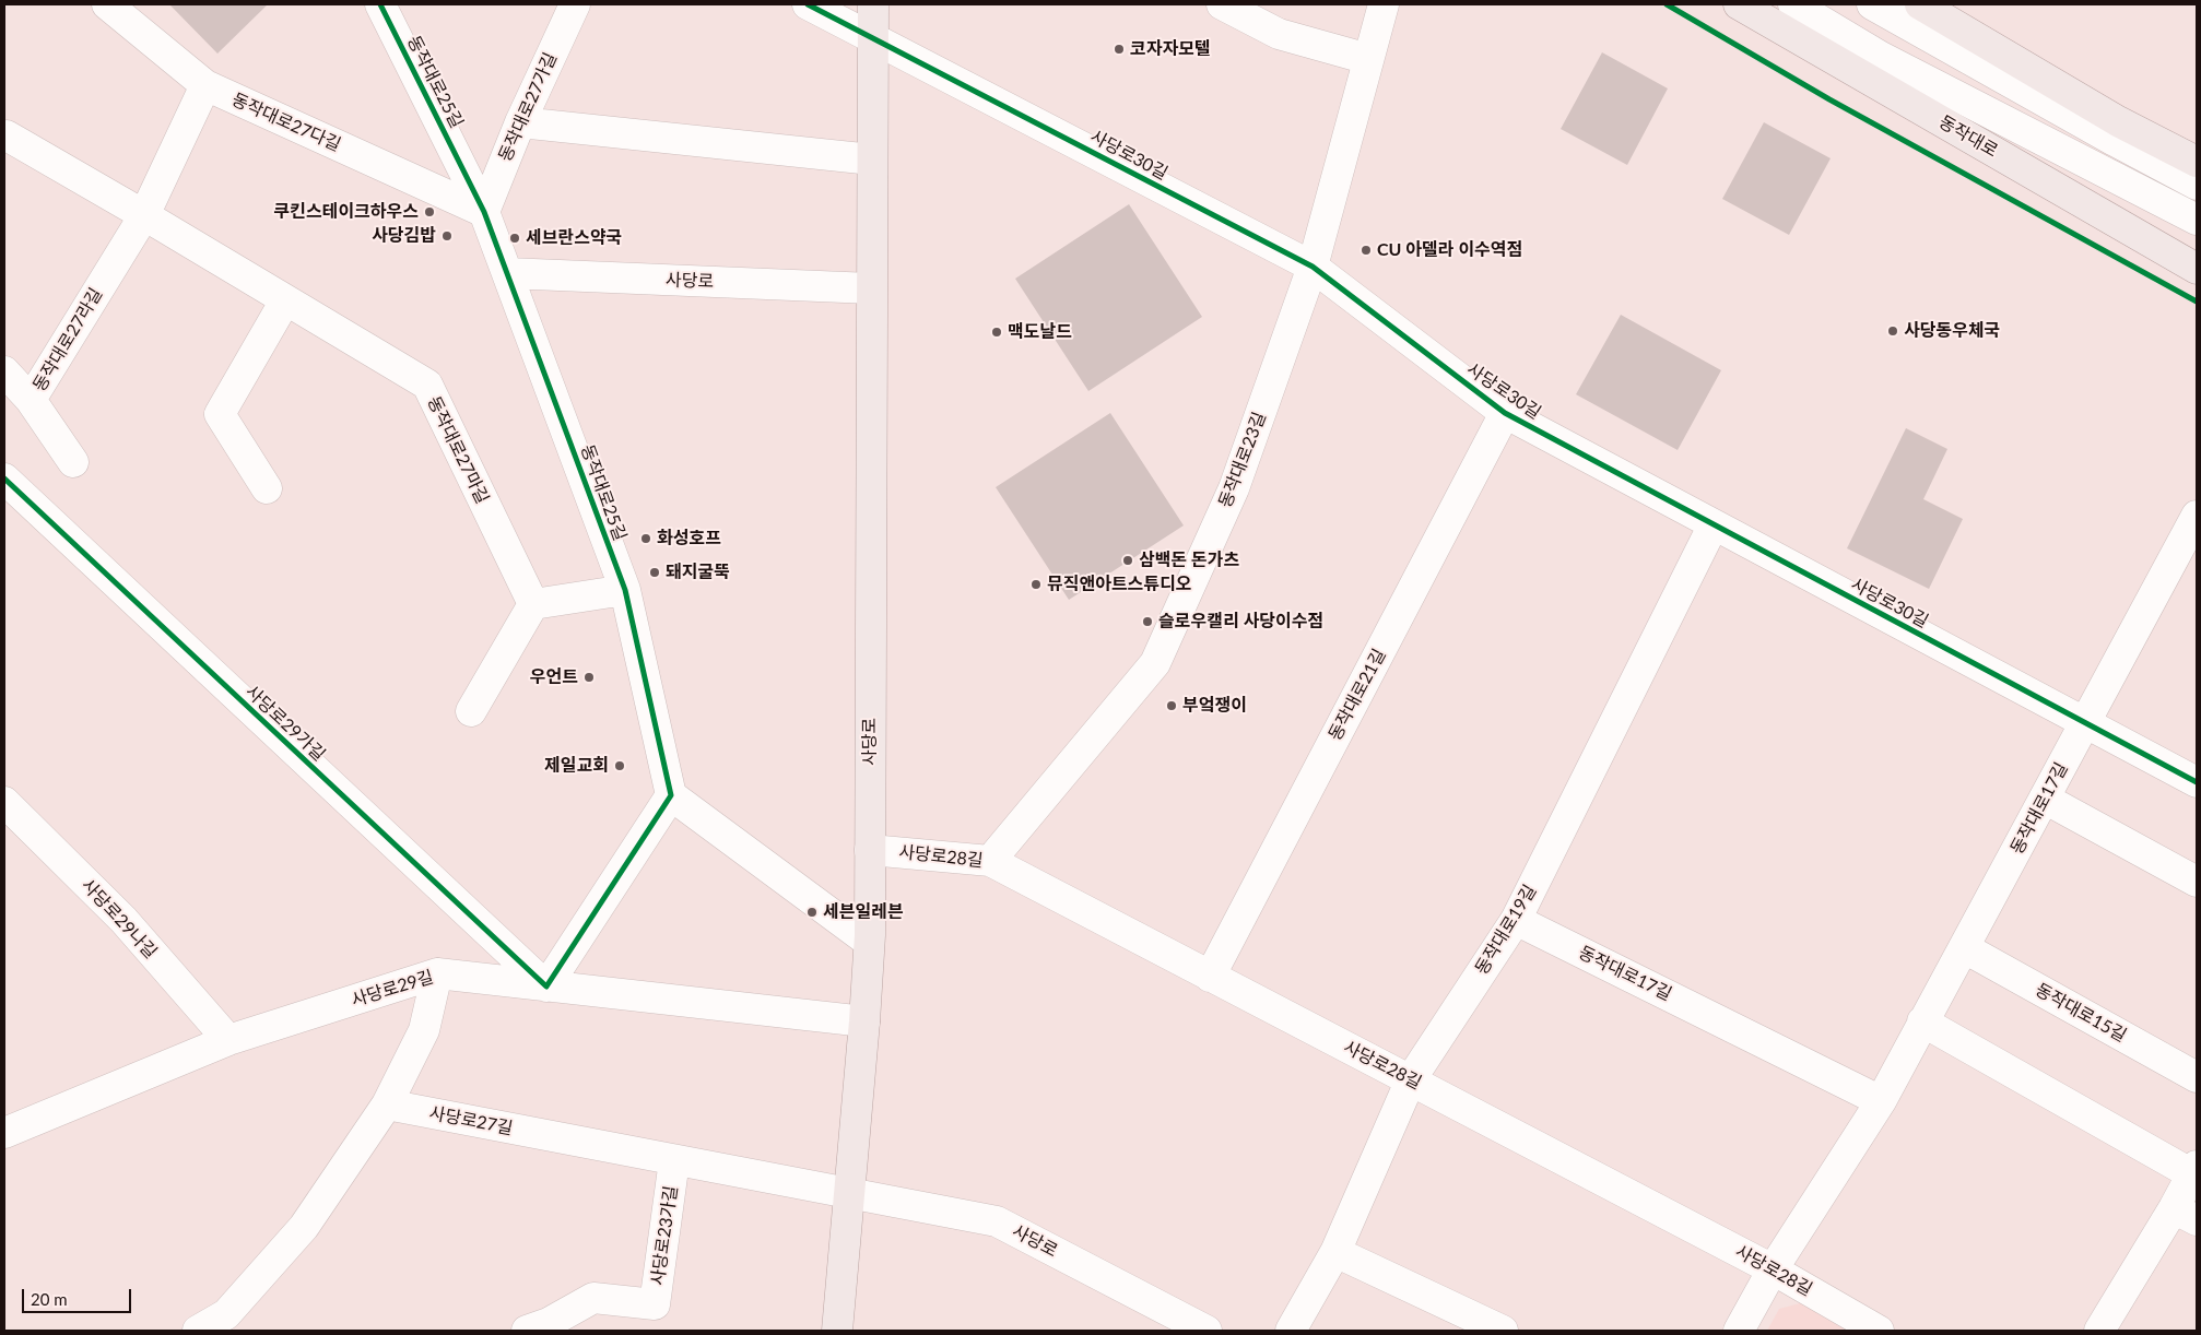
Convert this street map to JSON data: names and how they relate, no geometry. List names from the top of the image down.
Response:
{
  "streets": {
    "main road": ["동작대로", "사당로"],
    "street": [
      "동작대로25길",
      "동작대로27가길",
      "동작대로27다길",
      "사당로30길",
      "동작대로27라길",
      "동작대로27마길",
      "동작대로23길",
      "동작대로21길",
      "사당로29가길",
      "동작대로17길",
      "사당로28길",
      "사당로29나길",
      "동작대로19길",
      "사당로29길",
      "동작대로15길",
      "사당로27길",
      "사당로23가길"
    ]
  },
  "crossings": [
    ["동작대로25길", "동작대로27가길"],
    ["동작대로25길", "동작대로27다길"],
    ["동작대로25길", "사당로"],
    ["동작대로27가길", "동작대로27다길"],
    ["동작대로27다길", "동작대로27라길"],
    ["사당로30길", "사당로"],
    ["사당로30길", "동작대로23길"],
    ["사당로30길", "동작대로21길"],
    ["사당로30길", "동작대로17길"],
    ["사당로30길", "동작대로19길"],
    ["사당로", "사당로28길"],
    ["사당로", "사당로29길"],
    ["사당로", "사당로27길"],
    ["동작대로27라길", "동작대로27마길"],
    ["동작대로23길", "사당로28길"],
    ["동작대로21길", "사당로28길"],
    ["사당로29가길", "사당로29길"],
    ["동작대로17길", "사당로28길"],
    ["동작대로17길", "동작대로19길"],
    ["동작대로17길", "동작대로15길"],
    ["사당로28길", "동작대로19길"],
    ["사당로29나길", "사당로29길"],
    ["사당로27길", "사당로23가길"]
  ],
  "places": [
    "코자자모텔",
    "쿠킨스테이크하우스",
    "사당김밥",
    "세브란스약국",
    "CU 아델라 이수역점",
    "사당동우체국",
    "맥도날드",
    "화성호프",
    "삼백돈 돈가츠",
    "돼지굴뚝",
    "뮤직앤아트스튜디오",
    "슬로우캘리 사당이수점",
    "우언트",
    "부엌쟁이",
    "제일교회",
    "세븐일레븐"
  ],
  "scale_bar": "20 m"
}
